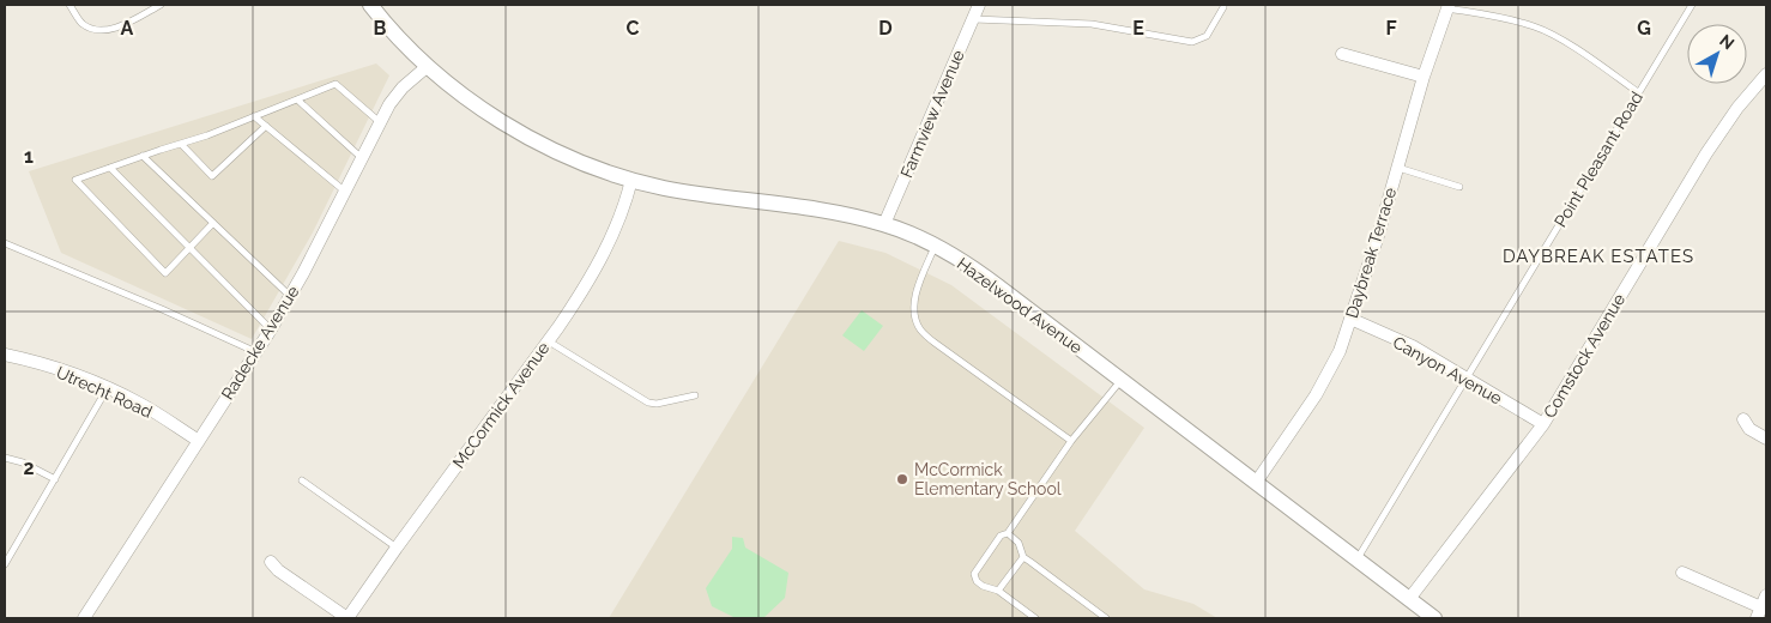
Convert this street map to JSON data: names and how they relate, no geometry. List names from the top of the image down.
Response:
{
  "streets": {
    "street": [
      "Farmview Avenue",
      "Daybreak Terrace",
      "Hazelwood Avenue",
      "Radecke Avenue",
      "Comstock Avenue",
      "Canyon Avenue",
      "Utrecht Road",
      "McCormick Avenue"
    ],
    "lane": ["Point Pleasant Road"]
  },
  "crossings": [
    ["Farmview Avenue", "Hazelwood Avenue"],
    ["Point Pleasant Road", "Hazelwood Avenue"],
    ["Point Pleasant Road", "Canyon Avenue"],
    ["Daybreak Terrace", "Hazelwood Avenue"],
    ["Daybreak Terrace", "Canyon Avenue"],
    ["Hazelwood Avenue", "Radecke Avenue"],
    ["Hazelwood Avenue", "Comstock Avenue"],
    ["Hazelwood Avenue", "McCormick Avenue"],
    ["Radecke Avenue", "Utrecht Road"],
    ["Comstock Avenue", "Canyon Avenue"]
  ],
  "districts": ["DAYBREAK ESTATES"],
  "places": ["McCormick Elementary School"],
  "north": "top right",
  "grid": {
    "columns": [
      "A",
      "B",
      "C",
      "D",
      "E",
      "F",
      "G"
    ],
    "rows": ["1", "2"]
  }
}
